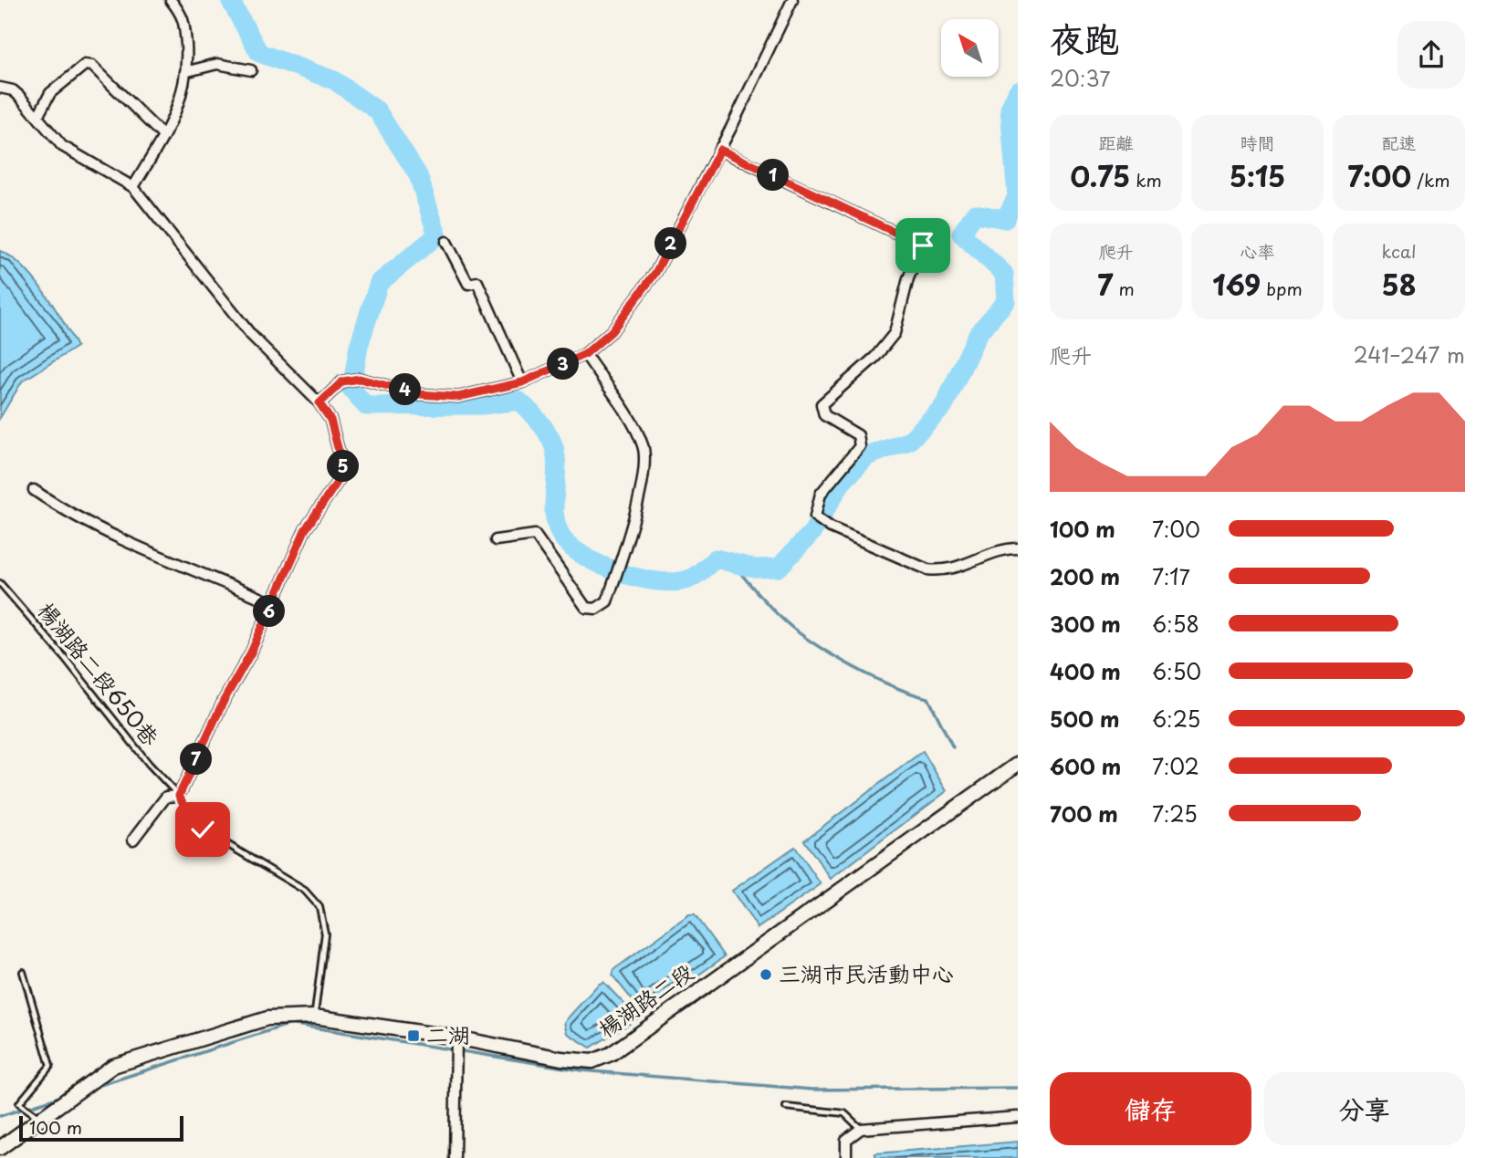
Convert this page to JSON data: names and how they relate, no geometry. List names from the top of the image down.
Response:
{
  "streets": {
    "street": ["楊湖路二段"],
    "lane": ["楊湖路二段650巷"]
  },
  "crossings": [
    ["楊湖路二段650巷", "楊湖路二段"]
  ],
  "places": {
    "other": ["三湖市民活動中心"],
    "transit": ["二湖"]
  },
  "scale_bar": "100 m",
  "north": "top left",
  "page": {
    "heading": ["夜跑", "20:37"],
    "stats": [
      ["距離", "0.75 km"],
      ["時間", "5:15"],
      ["配速", "7:00 /km"],
      ["爬升", "7 m"],
      ["心率", "169 bpm"],
      ["kcal", "58"]
    ],
    "pins": [
      "1",
      "2",
      "3",
      "4",
      "5",
      "6",
      "7"
    ],
    "chart": ["爬升", "241–247 m"],
    "list": [
      {
        "name": "100 m",
        "note": "7:00"
      },
      {
        "name": "200 m",
        "note": "7:17"
      },
      {
        "name": "300 m",
        "note": "6:58"
      },
      {
        "name": "400 m",
        "note": "6:50"
      },
      {
        "name": "500 m",
        "note": "6:25"
      },
      {
        "name": "600 m",
        "note": "7:02"
      },
      {
        "name": "700 m",
        "note": "7:25"
      }
    ],
    "buttons": ["儲存", "分享"],
    "scale": "100 m"
  }
}
